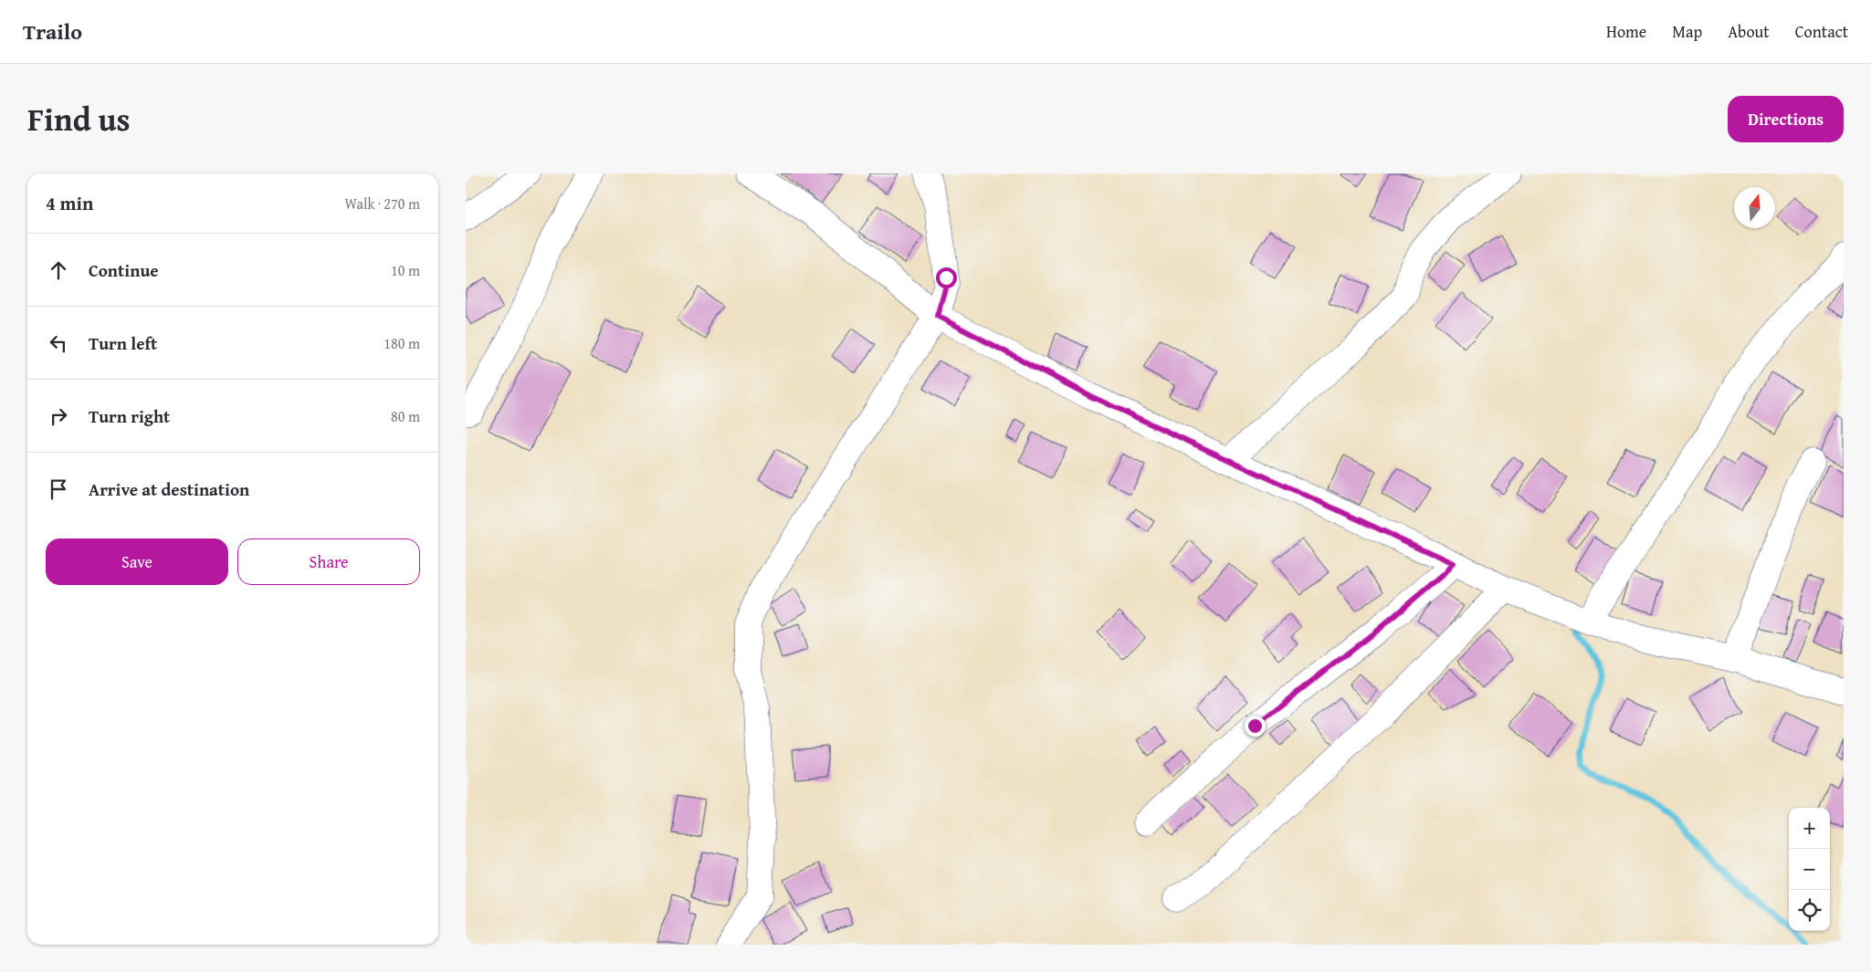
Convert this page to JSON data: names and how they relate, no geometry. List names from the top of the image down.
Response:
{
  "north": "top",
  "page": {
    "header": "Trailo",
    "nav": [
      "Home",
      "Map",
      "About",
      "Contact"
    ],
    "title": "Find us",
    "buttons": [
      "Directions",
      ["Save", "Share"]
    ],
    "heading": ["4 min", "Walk · 270 m"],
    "list": [
      ["Continue", "10 m"],
      ["Turn left", "180 m"],
      ["Turn right", "80 m"],
      "Arrive at destination"
    ],
    "map_buttons": ["+", "−"]
  }
}
